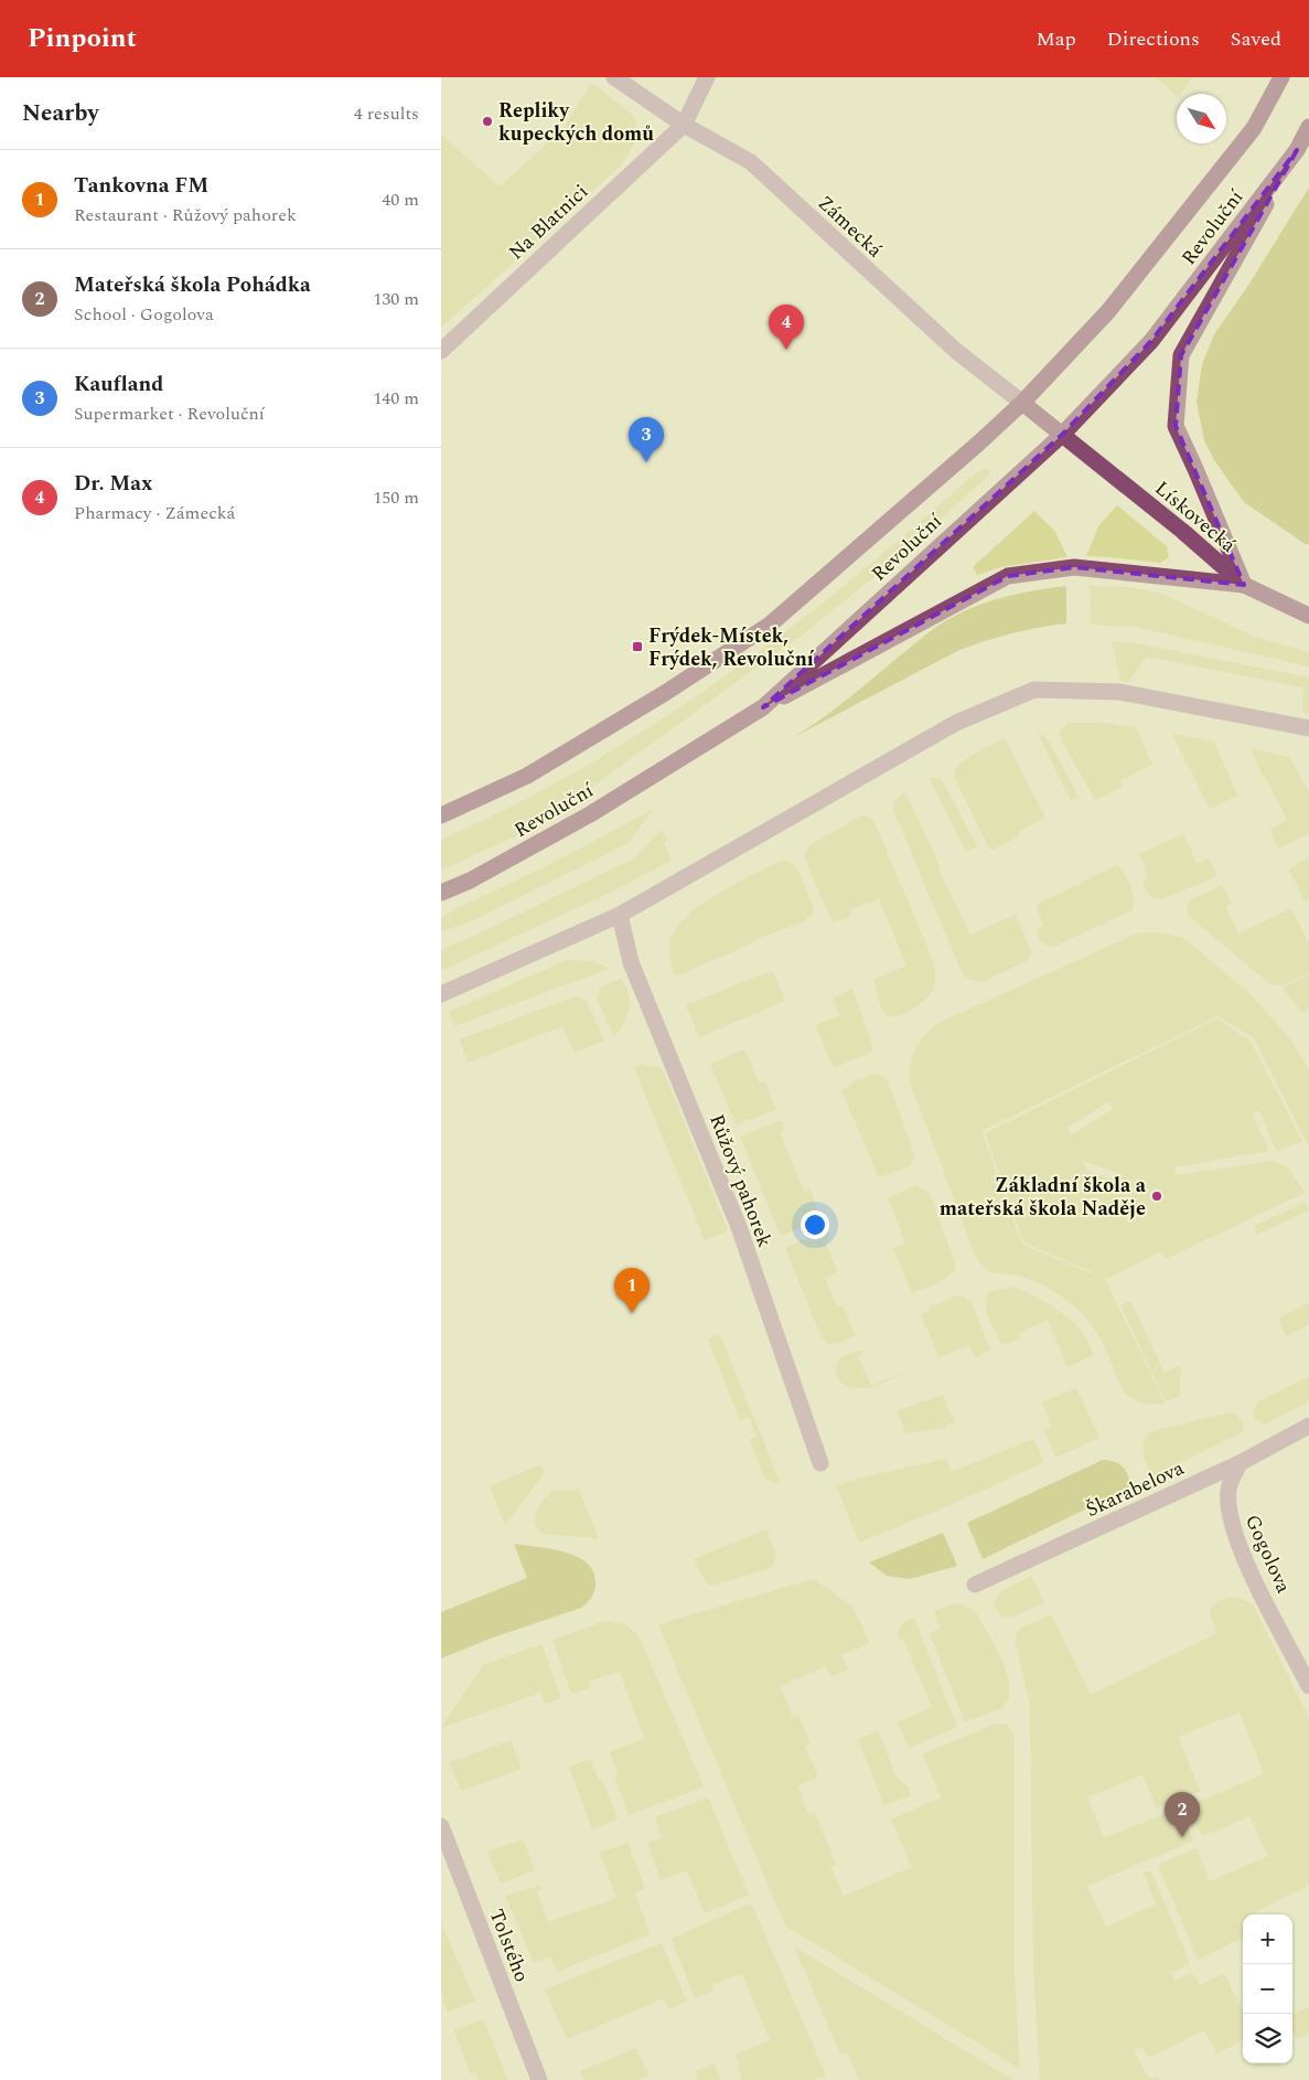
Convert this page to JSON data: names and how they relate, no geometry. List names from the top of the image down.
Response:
{
  "streets": {
    "main road": ["Revoluční", "Lískovecká"],
    "street": [
      "Na Blatnici",
      "Zámecká",
      "Růžový pahorek",
      "Škarabelova",
      "Gogolova",
      "Tolstého"
    ]
  },
  "crossings": [
    ["Na Blatnici", "Zámecká"],
    ["Zámecká", "Revoluční"],
    ["Zámecká", "Lískovecká"],
    ["Revoluční", "Lískovecká"],
    ["Škarabelova", "Gogolova"]
  ],
  "places": {
    "other": ["Repliky kupeckých domů", "Základní škola a mateřská škola Naděje"],
    "transit": ["Frýdek-Místek, Frýdek, Revoluční"]
  },
  "north": "bottom right",
  "page": {
    "header": "Pinpoint",
    "nav": ["Map", "Directions", "Saved"],
    "heading": ["Nearby", "4 results"],
    "list": [
      {
        "mark": "1",
        "name": "Tankovna FM",
        "note": "Restaurant · Růžový pahorek",
        "value": "40 m"
      },
      {
        "mark": "2",
        "name": "Mateřská škola Pohádka",
        "note": "School · Gogolova",
        "value": "130 m"
      },
      {
        "mark": "3",
        "name": "Kaufland",
        "note": "Supermarket · Revoluční",
        "value": "140 m"
      },
      {
        "mark": "4",
        "name": "Dr. Max",
        "note": "Pharmacy · Zámecká",
        "value": "150 m"
      }
    ],
    "pins": [
      "4",
      "3",
      "1",
      "2"
    ],
    "map_buttons": ["+", "−"]
  }
}
